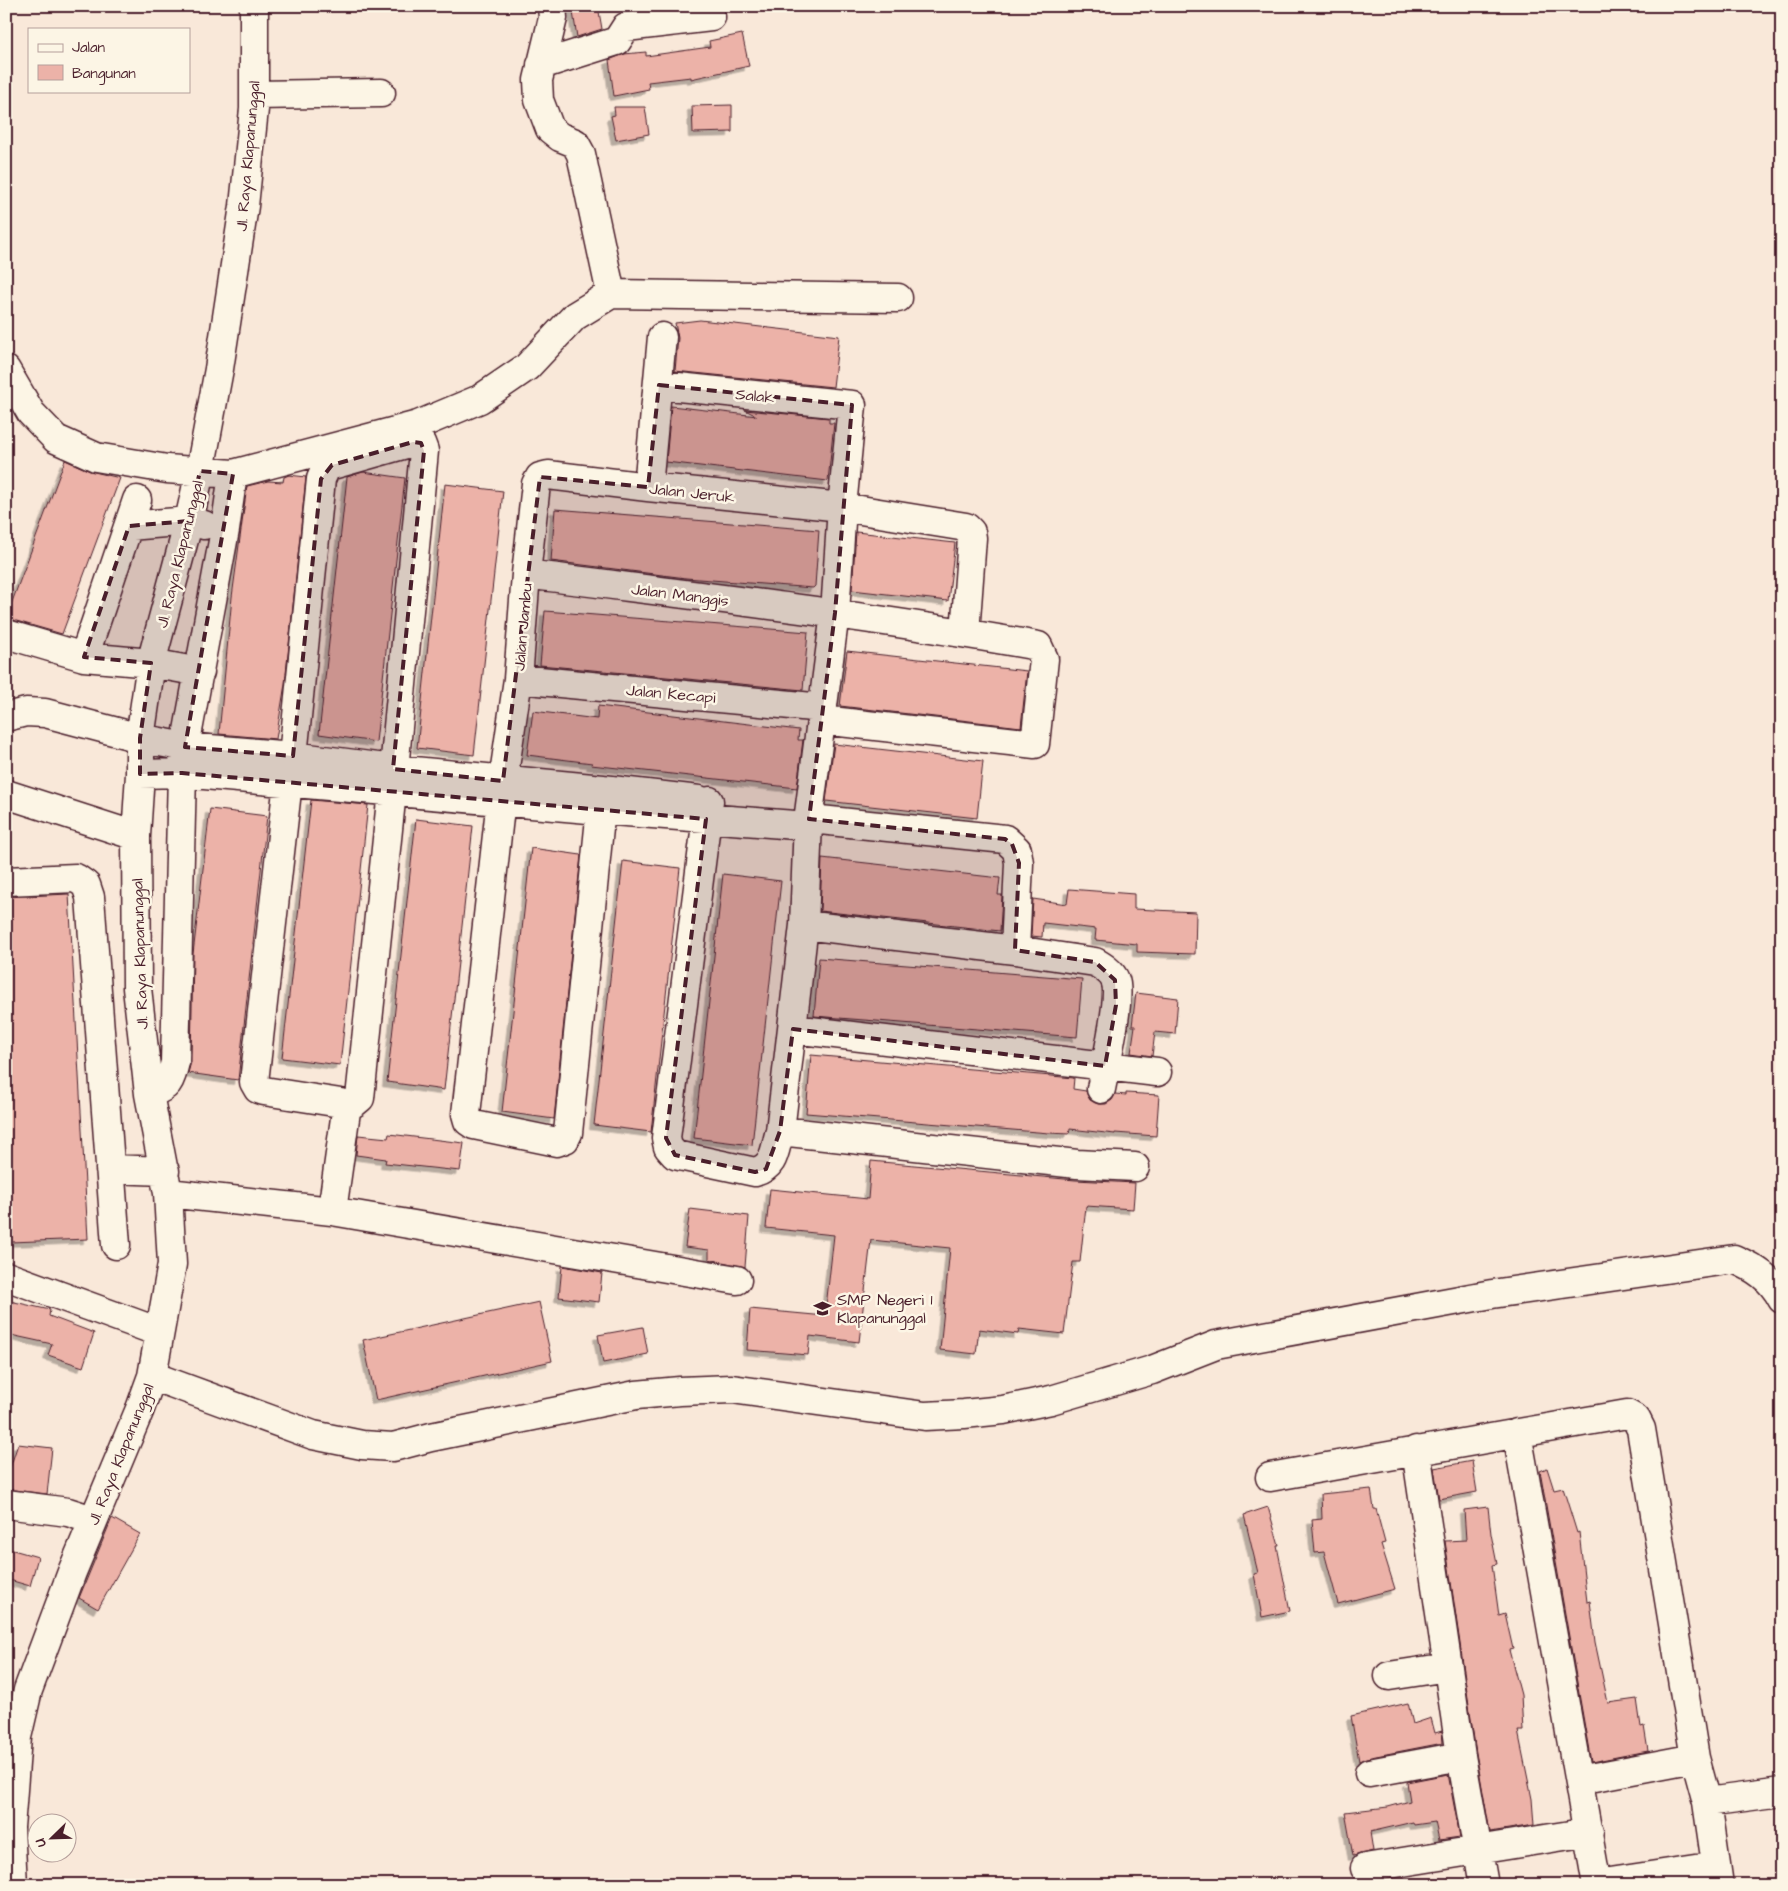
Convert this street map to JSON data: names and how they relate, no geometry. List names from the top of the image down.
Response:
{
  "streets": {
    "street": [
      "Jl. Raya Klapanunggal",
      "Salak",
      "Jalan Jeruk",
      "Jalan Manggis",
      "Jalan Jambu",
      "Jalan Kecapi"
    ]
  },
  "crossings": [
    ["Salak", "Jalan Jeruk"],
    ["Jalan Jeruk", "Jalan Manggis"],
    ["Jalan Jeruk", "Jalan Jambu"],
    ["Jalan Jeruk", "Jalan Kecapi"],
    ["Jalan Manggis", "Jalan Jambu"],
    ["Jalan Manggis", "Jalan Kecapi"],
    ["Jalan Jambu", "Jalan Kecapi"]
  ],
  "places": {
    "school or university": ["SMP Negeri 1 Klapanunggal"]
  },
  "legend": ["Jalan", "Bangunan"],
  "north": "bottom left"
}
